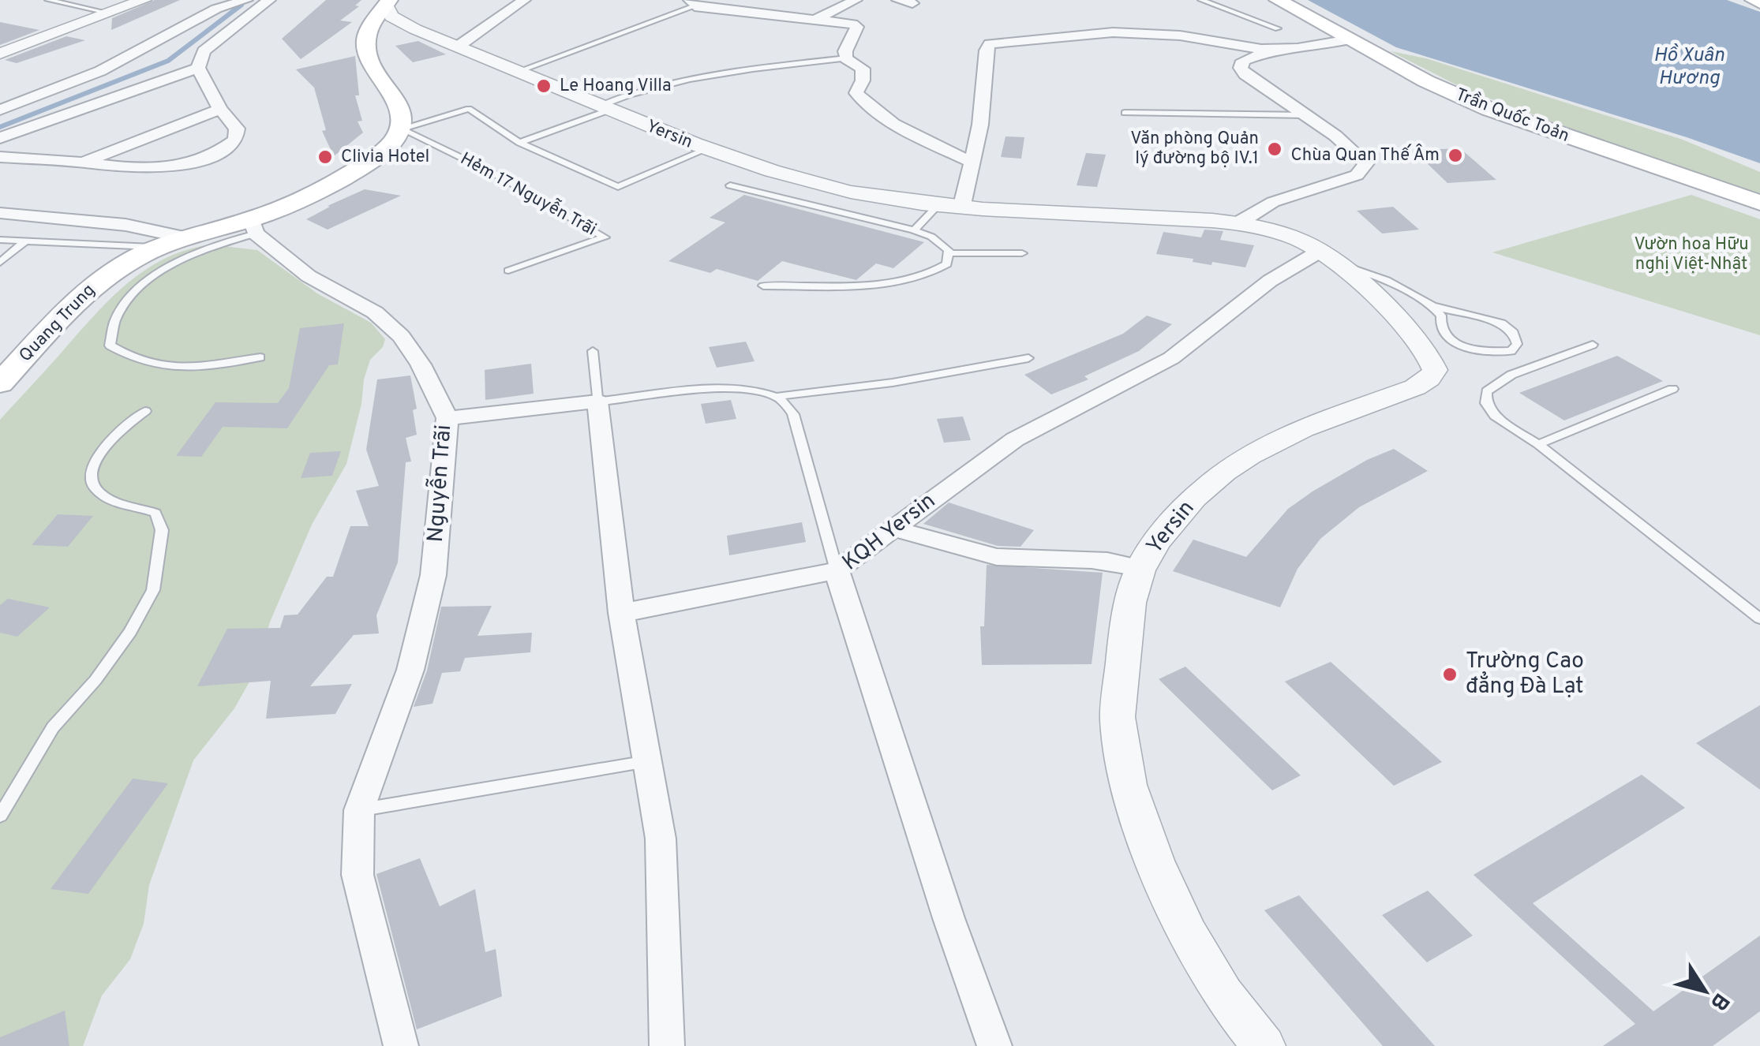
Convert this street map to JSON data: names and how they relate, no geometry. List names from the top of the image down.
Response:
{
  "streets": {
    "main road": ["Trần Quốc Toản", "Quang Trung"],
    "street": ["Yersin", "Nguyễn Trãi", "KQH Yersin"],
    "lane": ["Hẻm 17 Nguyễn Trãi"]
  },
  "crossings": [
    ["Yersin", "KQH Yersin"],
    ["Quang Trung", "Nguyễn Trãi"]
  ],
  "water": ["Hồ Xuân Hương"],
  "parks": ["Vườn hoa Hữu nghị Việt-Nhật"],
  "places": [
    "Le Hoang Villa",
    "Văn phòng Quản lý đường bộ IV.1",
    "Chùa Quan Thế Âm",
    "Clivia Hotel",
    "Trường Cao đẳng Đà Lạt"
  ],
  "north": "bottom right"
}
